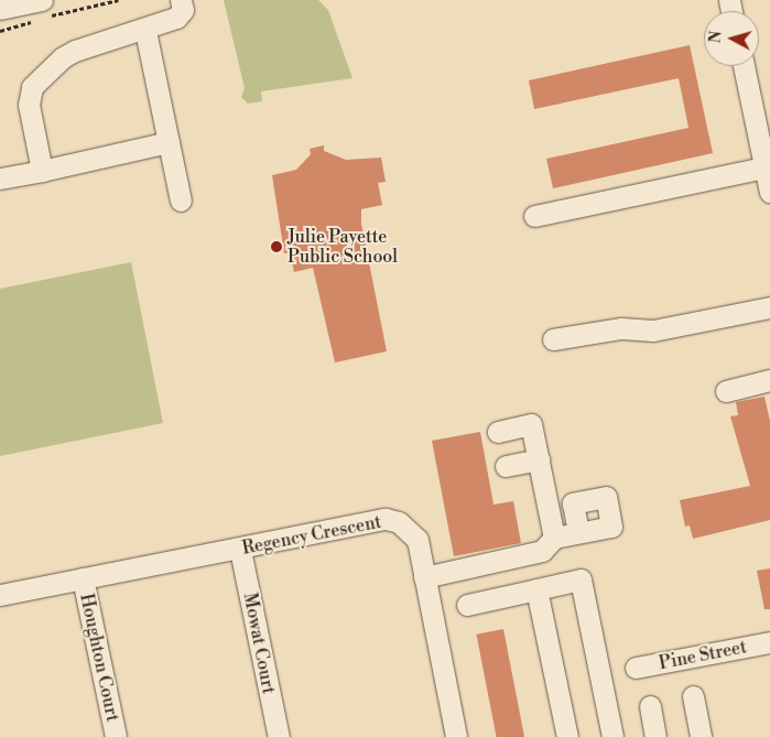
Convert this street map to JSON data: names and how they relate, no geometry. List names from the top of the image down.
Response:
{
  "streets": {
    "street": [
      "Regency Crescent",
      "Mowat Court",
      "Pine Street",
      "Houghton Court"
    ]
  },
  "crossings": [
    ["Regency Crescent", "Mowat Court"],
    ["Regency Crescent", "Houghton Court"]
  ],
  "places": ["Julie Payette Public School"],
  "north": "left"
}
